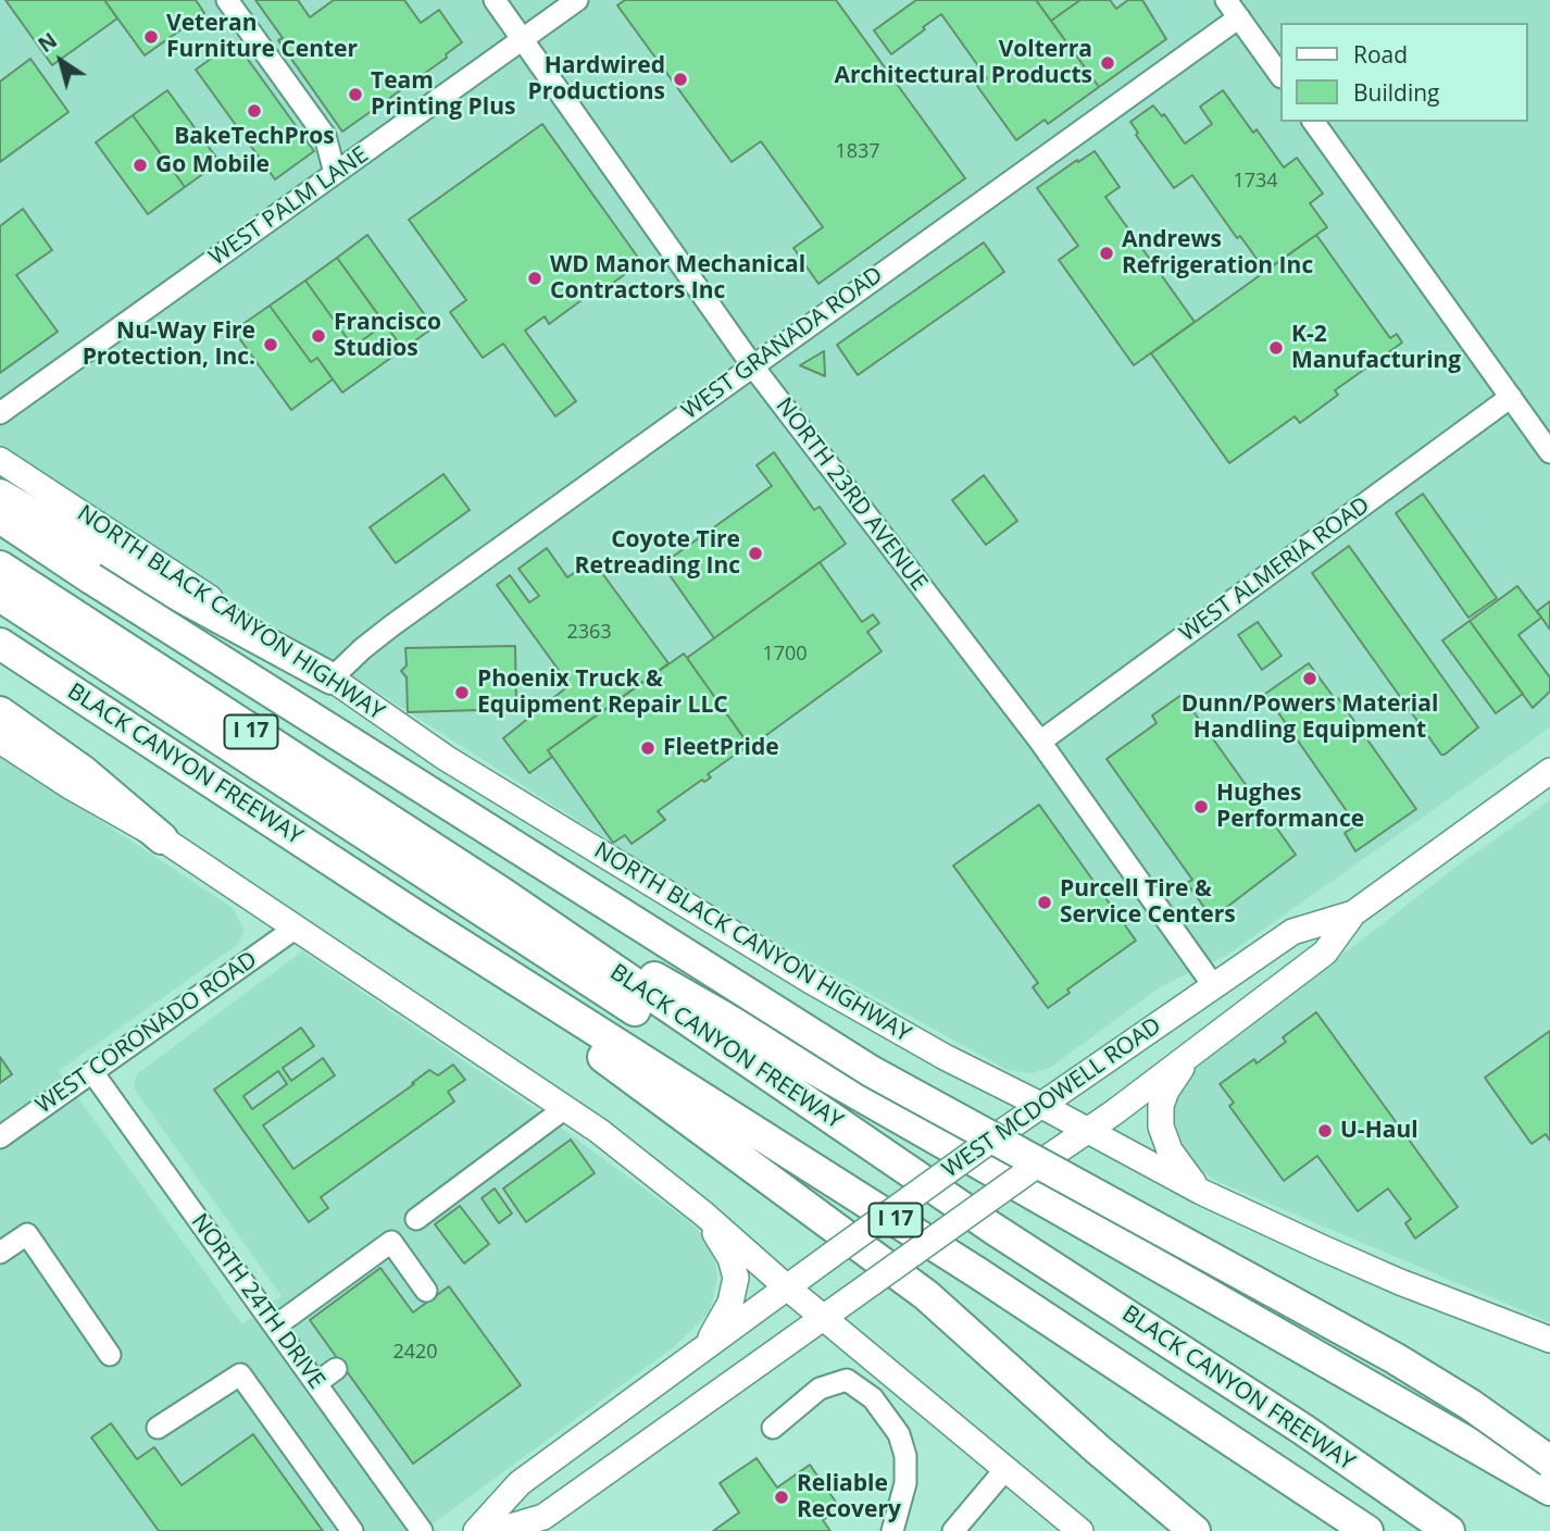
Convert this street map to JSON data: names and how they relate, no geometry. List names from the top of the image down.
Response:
{
  "streets": {
    "highway": ["I 17", "BLACK CANYON FREEWAY"],
    "main road": ["NORTH BLACK CANYON HIGHWAY", "WEST MCDOWELL ROAD"],
    "street": [
      "WEST PALM LANE",
      "WEST GRANADA ROAD",
      "NORTH 23RD AVENUE",
      "WEST ALMERIA ROAD",
      "WEST CORONADO ROAD",
      "NORTH 24TH DRIVE"
    ]
  },
  "crossings": [
    ["WEST PALM LANE", "NORTH 23RD AVENUE"],
    ["WEST GRANADA ROAD", "NORTH 23RD AVENUE"],
    ["WEST GRANADA ROAD", "NORTH BLACK CANYON HIGHWAY"],
    ["NORTH 23RD AVENUE", "WEST ALMERIA ROAD"],
    ["NORTH 23RD AVENUE", "WEST MCDOWELL ROAD"],
    ["NORTH BLACK CANYON HIGHWAY", "WEST MCDOWELL ROAD"],
    ["WEST CORONADO ROAD", "NORTH 24TH DRIVE"]
  ],
  "places": [
    "Veteran Furniture Center",
    "Volterra Architectural Products",
    "Hardwired Productions",
    "Team Printing Plus",
    "BakeTechPros",
    "Go Mobile",
    "Andrews Refrigeration Inc",
    "WD Manor Mechanical Contractors Inc",
    "Francisco Studios",
    "Nu-Way Fire Protection, Inc.",
    "K-2 Manufacturing",
    "Coyote Tire Retreading Inc",
    "Dunn/Powers Material Handling Equipment",
    "Phoenix Truck & Equipment Repair LLC",
    "FleetPride",
    "Hughes Performance",
    "Purcell Tire & Service Centers",
    "U-Haul",
    "Reliable Recovery"
  ],
  "house_numbers": [
    "1837",
    "1734",
    "2363",
    "1700",
    "2420"
  ],
  "legend": ["Road", "Building"],
  "north": "top left"
}
